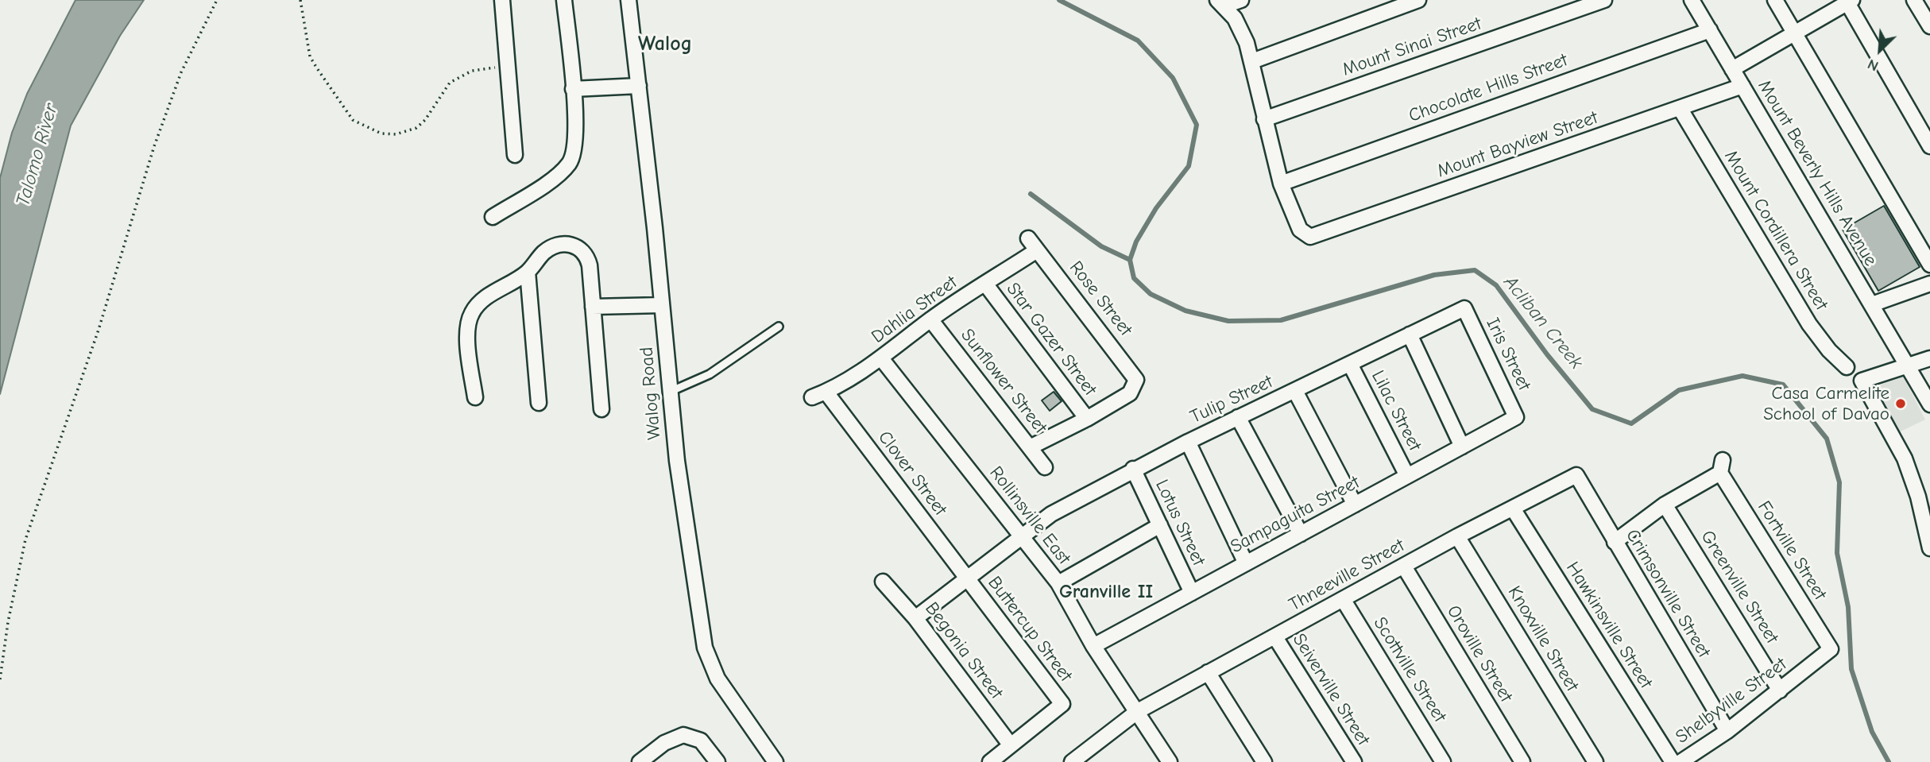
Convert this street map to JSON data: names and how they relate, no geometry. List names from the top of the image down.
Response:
{
  "streets": {
    "street": [
      "Mount Sinai Street",
      "Chocolate Hills Street",
      "Mount Bayview Street",
      "Mount Beverly Hills Avenue",
      "Mount Cordillera Street",
      "Rose Street",
      "Dahlia Street",
      "Star Gazer Street",
      "Iris Street",
      "Sunflower Street",
      "Walog Road",
      "Tulip Street",
      "Lilac Street",
      "Clover Street",
      "Sampaguita Street",
      "Rollinsville East",
      "Lotus Street",
      "Fortville Street",
      "Thneeville Street",
      "Greenville Street",
      "Crimsonville Street",
      "Hawkinsville Street",
      "Buttercup Street",
      "Knoxville Street",
      "Begonia Street",
      "Oroville Street",
      "Scottville Street",
      "Seiverville Street",
      "Shelbyville Street"
    ]
  },
  "crossings": [
    ["Chocolate Hills Street", "Mount Bayview Street"],
    ["Chocolate Hills Street", "Mount Beverly Hills Avenue"],
    ["Mount Bayview Street", "Mount Beverly Hills Avenue"],
    ["Mount Bayview Street", "Mount Cordillera Street"],
    ["Rose Street", "Dahlia Street"],
    ["Rose Street", "Star Gazer Street"],
    ["Dahlia Street", "Star Gazer Street"],
    ["Dahlia Street", "Sunflower Street"],
    ["Dahlia Street", "Clover Street"],
    ["Dahlia Street", "Rollinsville East"],
    ["Iris Street", "Tulip Street"],
    ["Iris Street", "Sampaguita Street"],
    ["Tulip Street", "Lilac Street"],
    ["Tulip Street", "Clover Street"],
    ["Tulip Street", "Rollinsville East"],
    ["Tulip Street", "Lotus Street"],
    ["Tulip Street", "Buttercup Street"],
    ["Tulip Street", "Begonia Street"],
    ["Lilac Street", "Sampaguita Street"],
    ["Clover Street", "Buttercup Street"],
    ["Sampaguita Street", "Rollinsville East"],
    ["Sampaguita Street", "Lotus Street"],
    ["Rollinsville East", "Thneeville Street"],
    ["Fortville Street", "Greenville Street"],
    ["Fortville Street", "Shelbyville Street"],
    ["Thneeville Street", "Crimsonville Street"],
    ["Thneeville Street", "Hawkinsville Street"],
    ["Thneeville Street", "Knoxville Street"],
    ["Thneeville Street", "Oroville Street"],
    ["Thneeville Street", "Scottville Street"],
    ["Thneeville Street", "Seiverville Street"],
    ["Greenville Street", "Shelbyville Street"],
    ["Crimsonville Street", "Shelbyville Street"],
    ["Buttercup Street", "Begonia Street"]
  ],
  "districts": ["Walog", "Granville II"],
  "water": ["Talomo River", "Acliban Creek"],
  "places": ["Casa Carmelite School of Davao"],
  "north": "bottom left"
}
